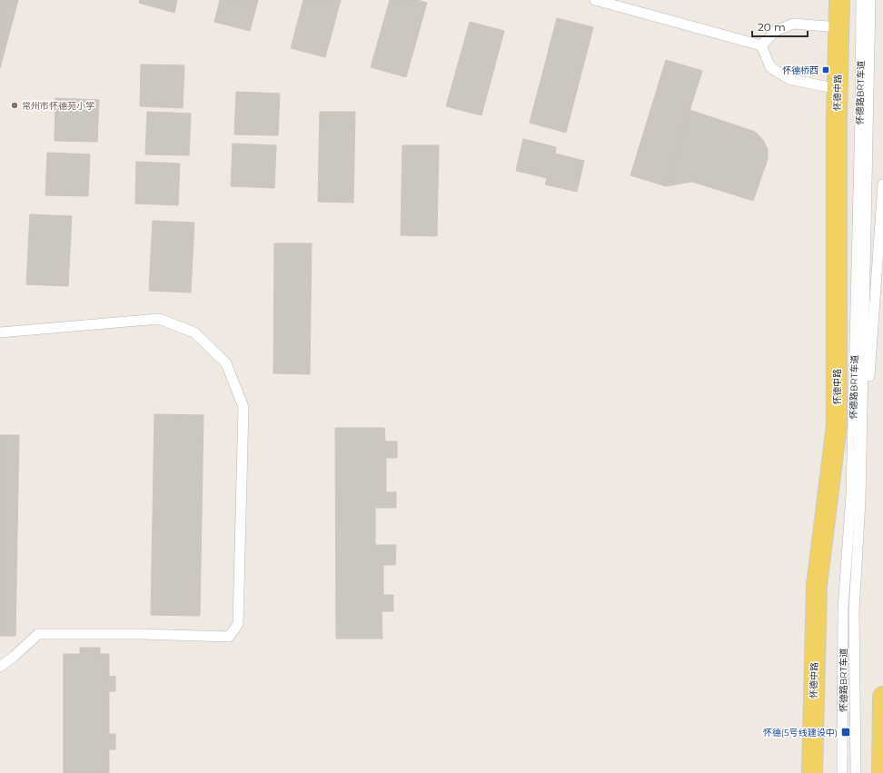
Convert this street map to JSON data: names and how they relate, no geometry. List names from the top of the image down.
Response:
{
  "streets": {
    "main road": ["怀德中路"],
    "lane": ["怀德路BRT车道"]
  },
  "places": {
    "transit": ["怀德桥西", "怀德(5号线建设中)"],
    "other": ["常州市怀德苑小学"]
  },
  "scale_bar": "20 m"
}
